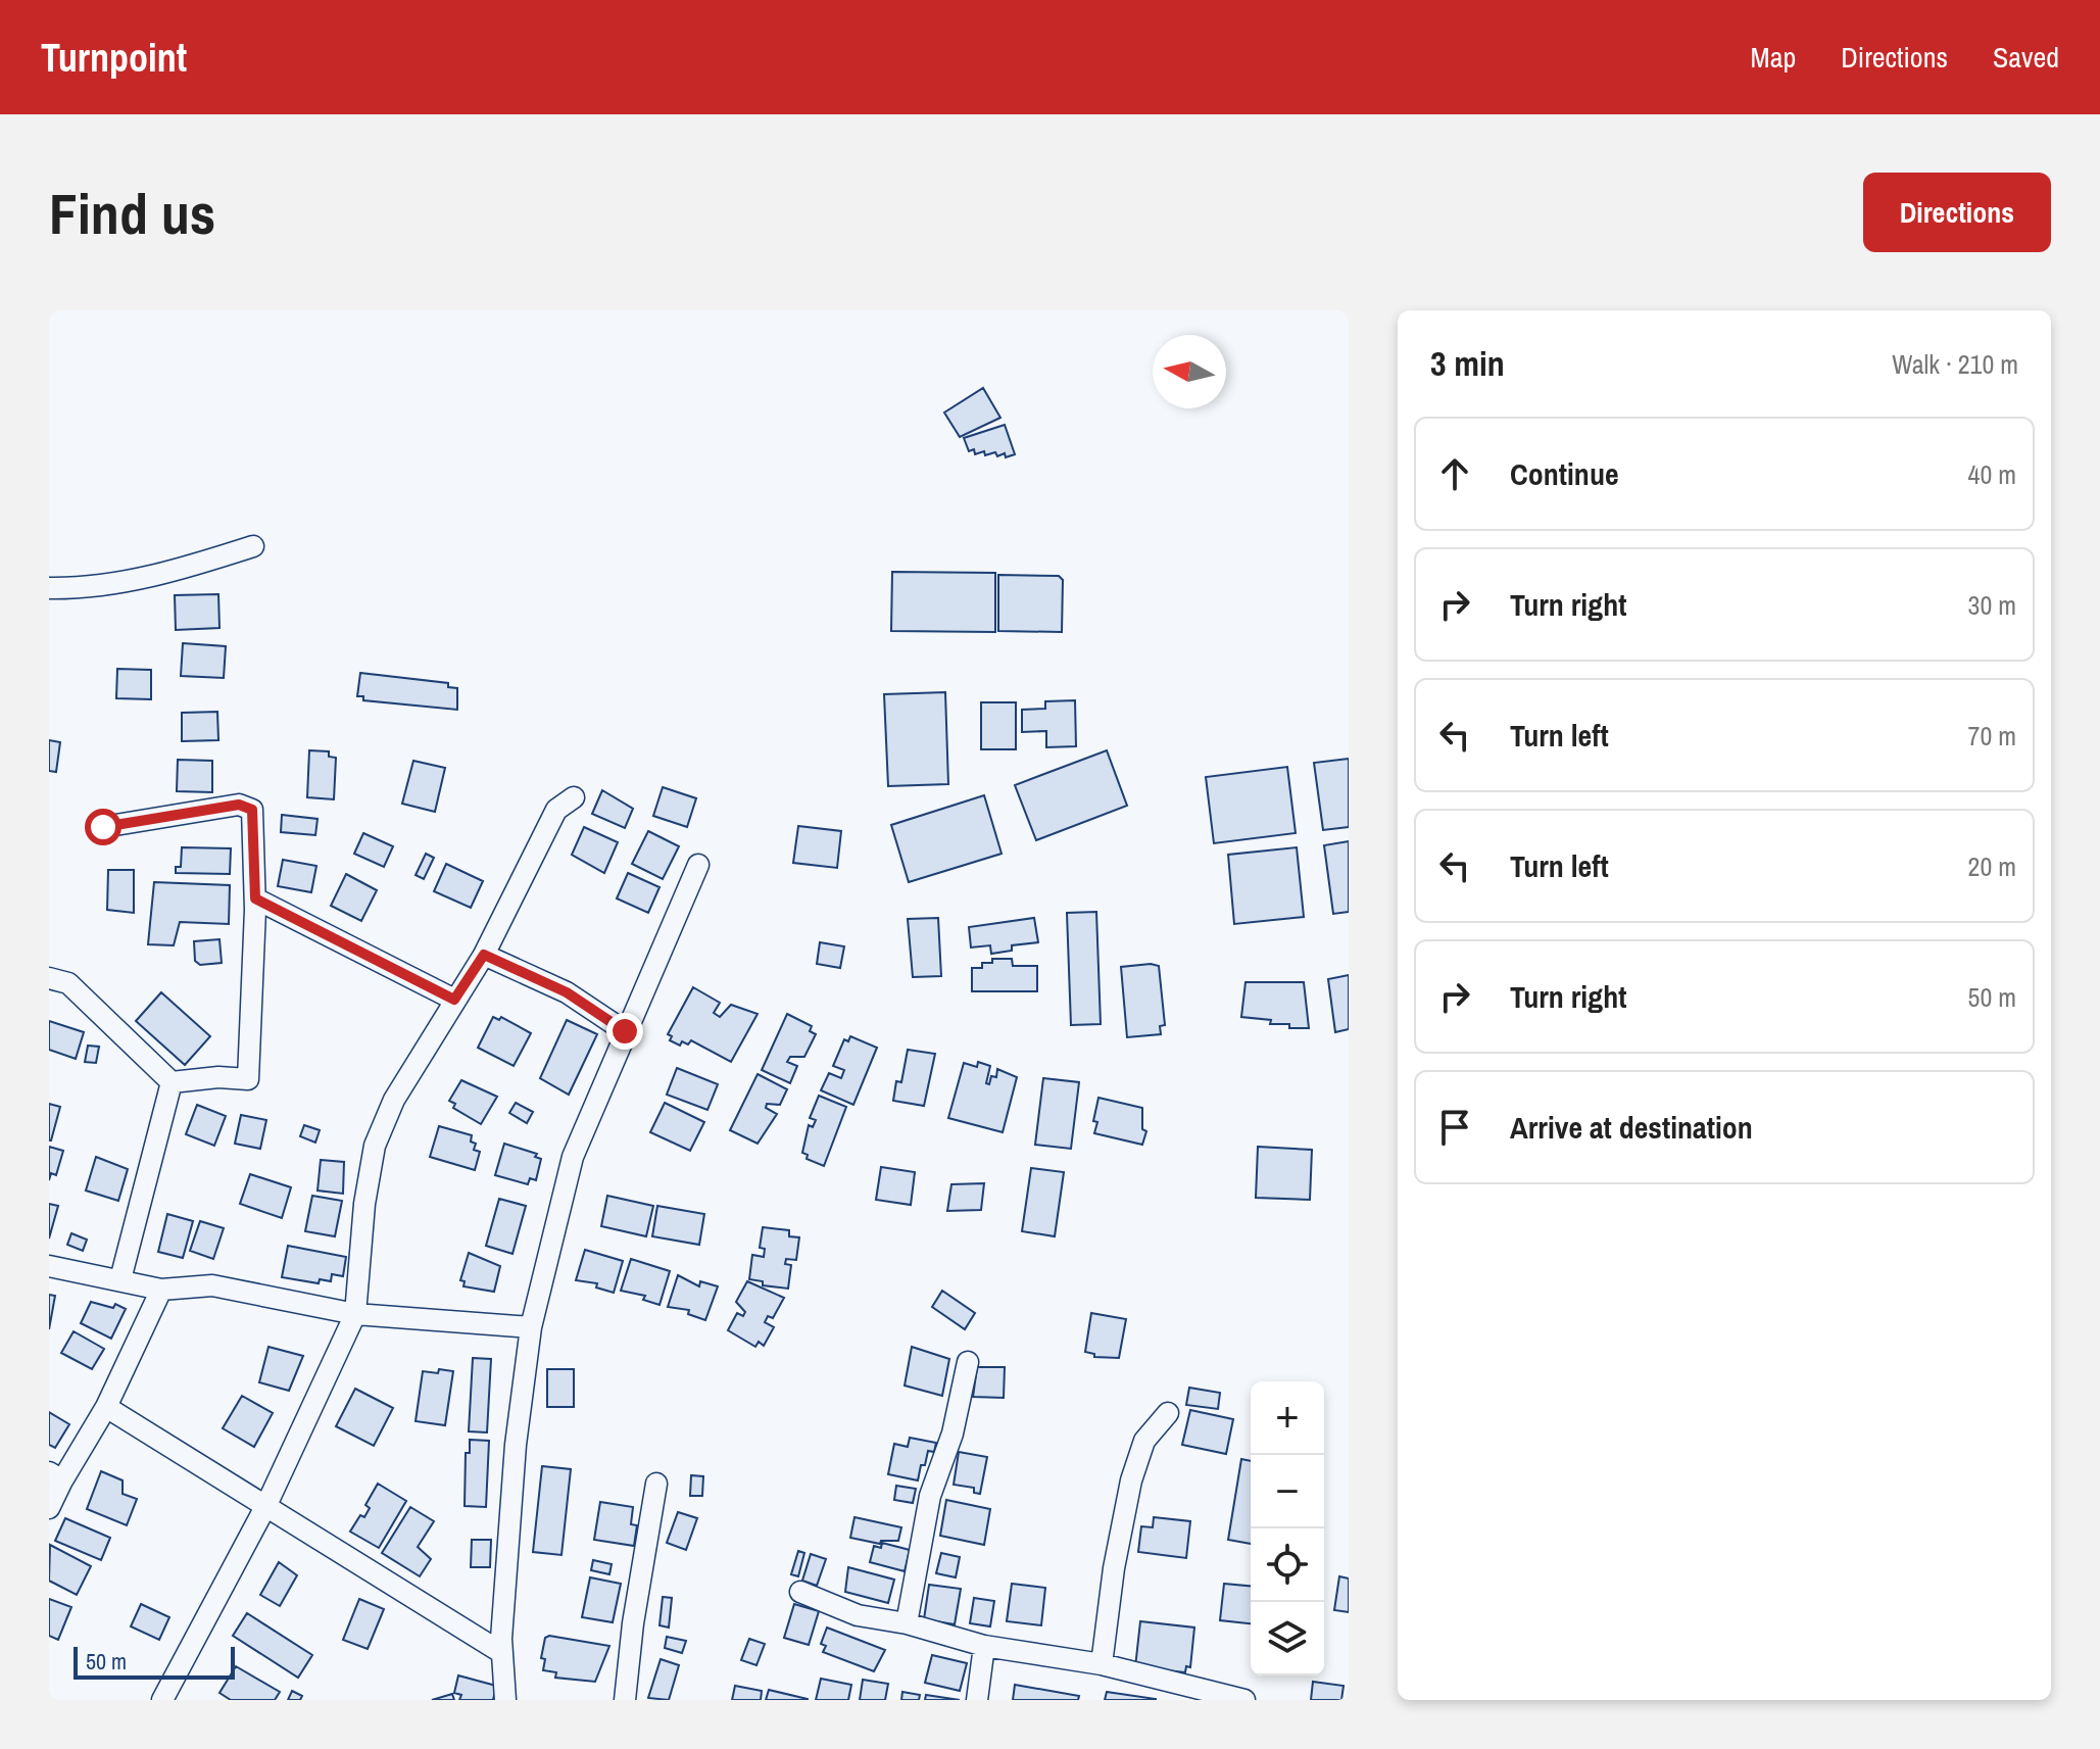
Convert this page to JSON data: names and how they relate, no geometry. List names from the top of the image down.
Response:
{
  "scale_bar": "50 m",
  "north": "left",
  "page": {
    "header": "Turnpoint",
    "nav": ["Map", "Directions", "Saved"],
    "buttons": "Directions",
    "title": "Find us",
    "heading": ["3 min", "Walk · 210 m"],
    "list": [
      ["Continue", "40 m"],
      ["Turn right", "30 m"],
      ["Turn left", "70 m"],
      ["Turn left", "20 m"],
      ["Turn right", "50 m"],
      "Arrive at destination"
    ],
    "map_buttons": ["+", "−"],
    "scale": "50 m"
  }
}
